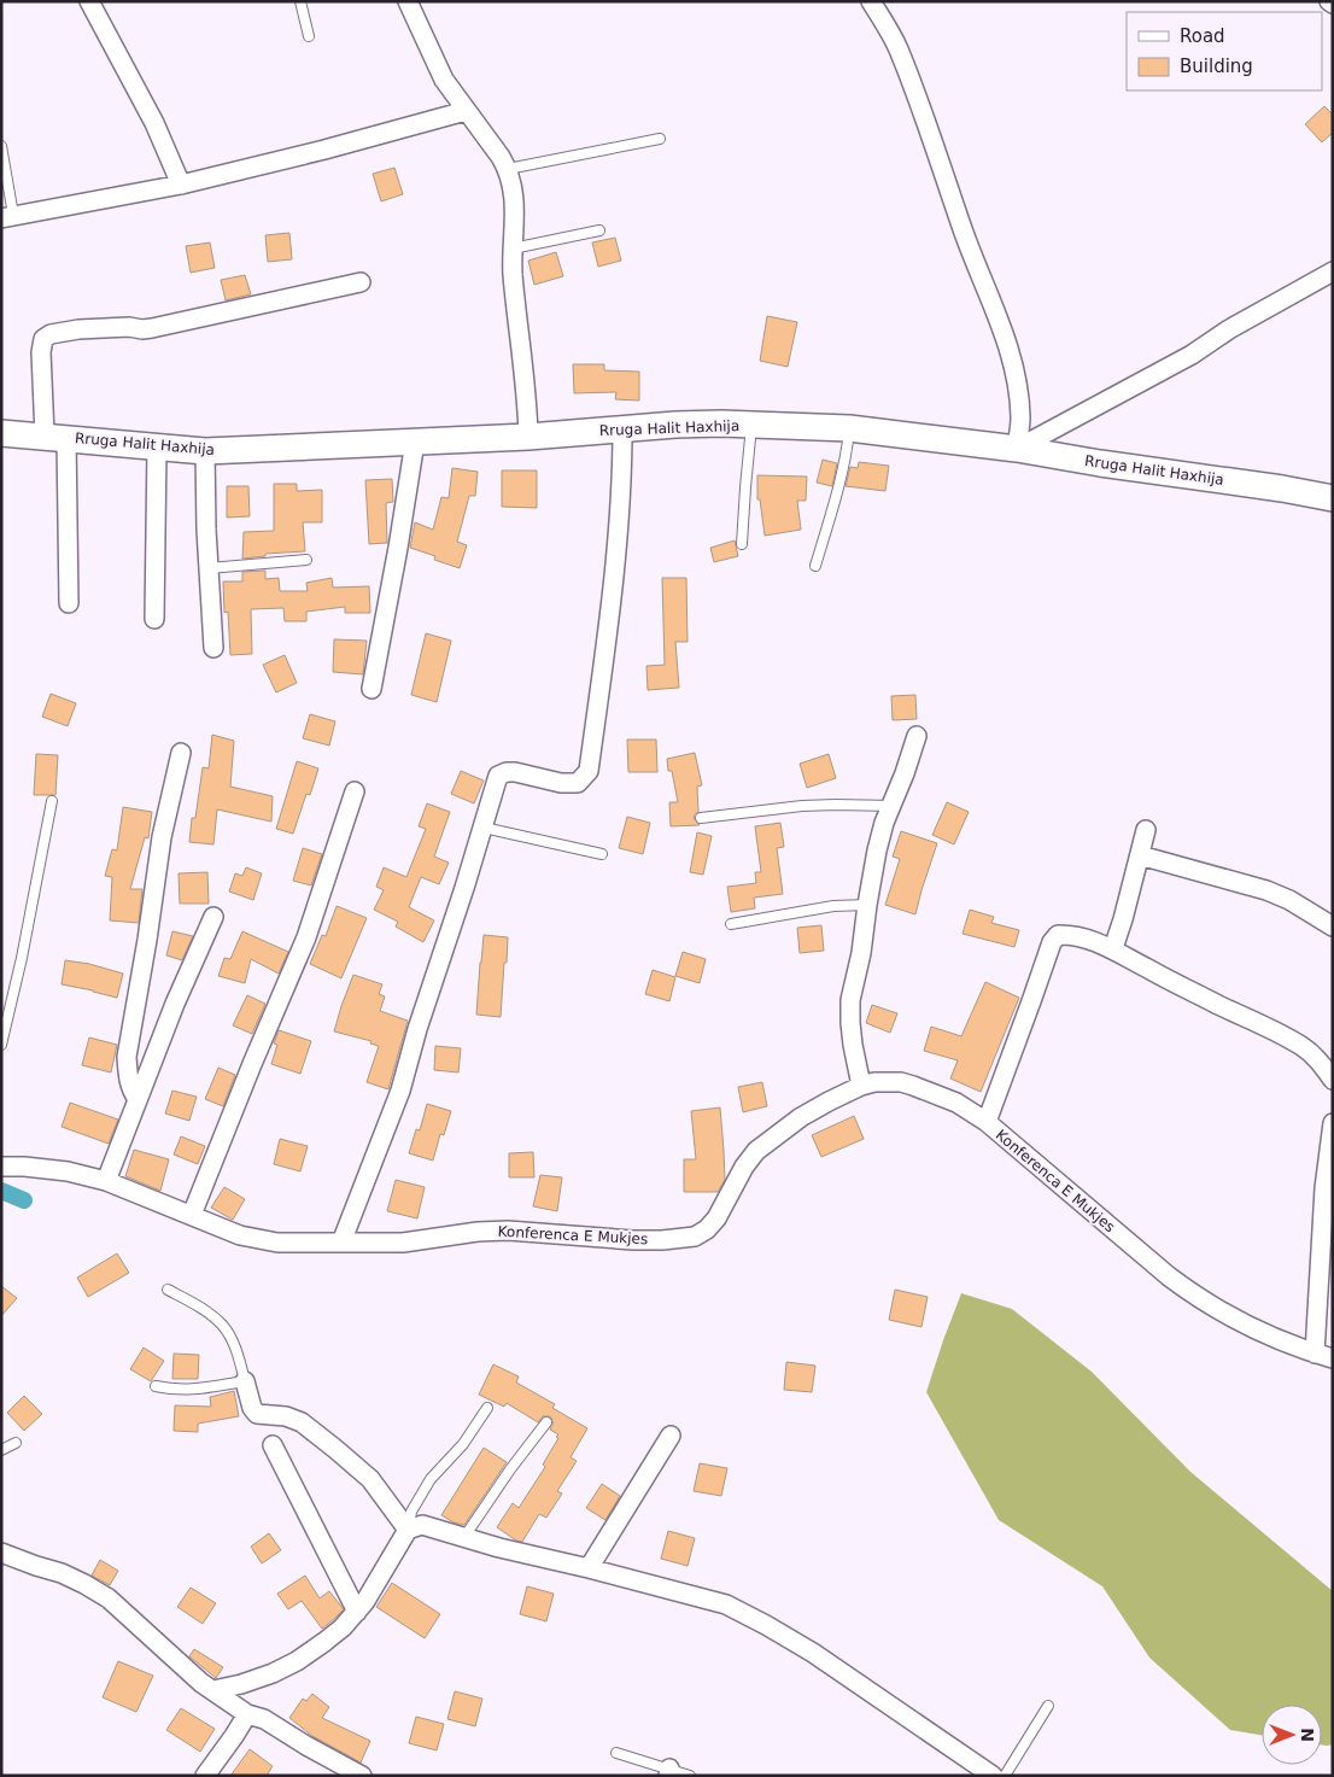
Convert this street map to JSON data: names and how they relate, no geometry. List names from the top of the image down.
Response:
{
  "streets": {
    "street": ["Rruga Halit Haxhija", "Konferenca E Mukjes"]
  },
  "legend": ["Road", "Building"],
  "north": "right"
}
